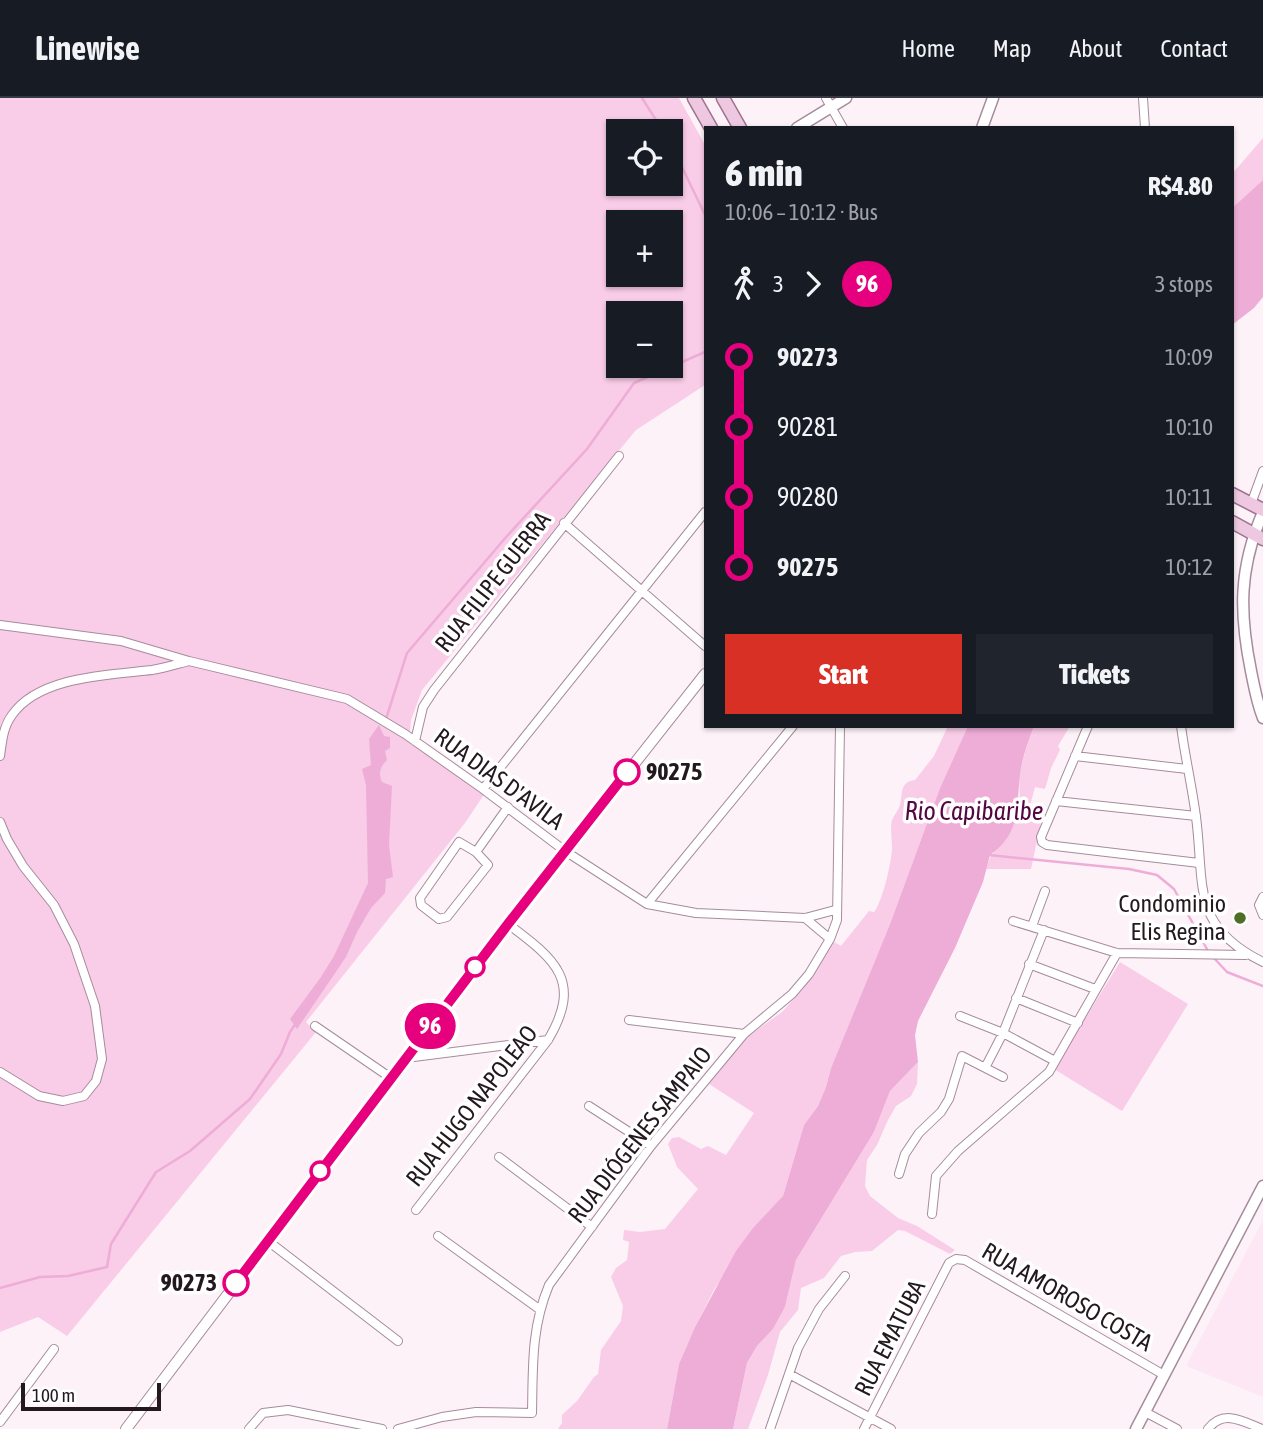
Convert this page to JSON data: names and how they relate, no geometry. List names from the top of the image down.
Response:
{
  "streets": {
    "street": [
      "RUA FILIPE GUERRA",
      "RUA DIAS D'AVILA",
      "RUA HUGO NAPOLEAO",
      "RUA DIÓGENES SAMPAIO",
      "RUA AMOROSO COSTA",
      "RUA EMATUBA"
    ]
  },
  "crossings": [
    ["RUA FILIPE GUERRA", "RUA DIAS D'AVILA"],
    ["RUA AMOROSO COSTA", "RUA EMATUBA"]
  ],
  "water": ["Rio Capibaribe"],
  "places": ["90275", "Condominio Elis Regina", "90273"],
  "lines": ["bus line 96"],
  "scale_bar": "100 m",
  "page": {
    "header": "Linewise",
    "nav": [
      "Home",
      "Map",
      "About",
      "Contact"
    ],
    "on_map": "96",
    "map_buttons": ["+", "−"],
    "heading": ["6 min", "10:06 – 10:12 · Bus", "R$4.80"],
    "legs": ["3", "96", "3 stops"],
    "list": [
      {
        "name": "90273",
        "value": "10:09"
      },
      {
        "name": "90281",
        "value": "10:10"
      },
      {
        "name": "90280",
        "value": "10:11"
      },
      {
        "name": "90275",
        "value": "10:12"
      }
    ],
    "buttons": ["Start", "Tickets"],
    "scale": "100 m"
  }
}
